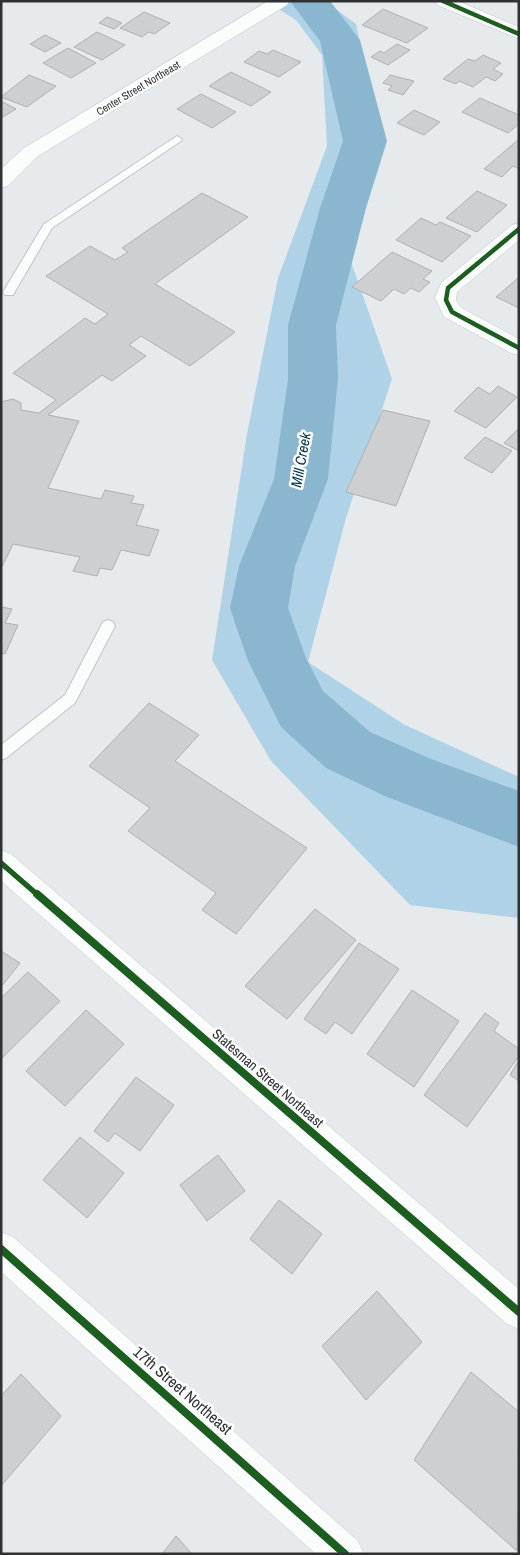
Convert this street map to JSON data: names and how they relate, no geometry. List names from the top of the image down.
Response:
{
  "streets": {
    "street": ["Center Street Northeast", "Statesman Street Northeast", "17th Street Northeast"]
  },
  "water": ["Mill Creek"]
}
